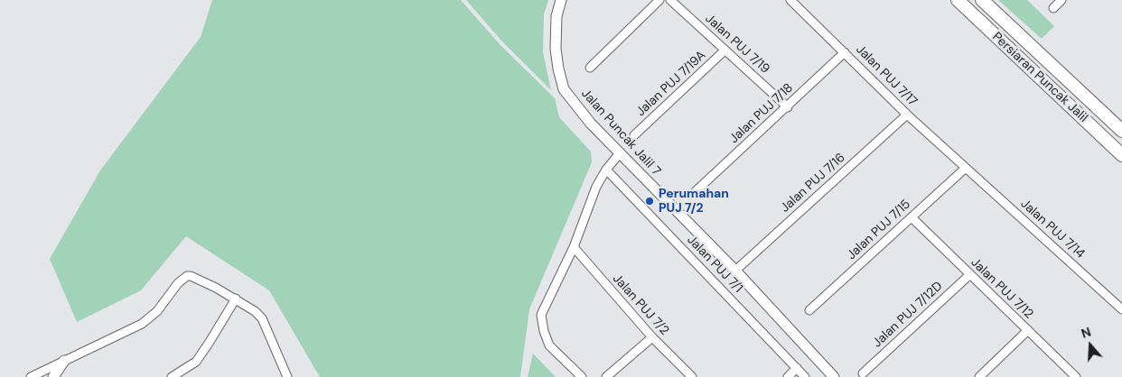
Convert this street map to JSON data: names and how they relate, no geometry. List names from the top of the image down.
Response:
{
  "streets": {
    "main road": ["Persiaran Puncak Jalil"],
    "street": [
      "Jalan PUJ 7/19",
      "Jalan PUJ 7/17",
      "Jalan PUJ 7/19A",
      "Jalan PUJ 7/18",
      "Jalan Puncak Jalil 7",
      "Jalan PUJ 7/16",
      "Jalan PUJ 7/14",
      "Jalan PUJ 7/15",
      "Jalan PUJ 7/1",
      "Jalan PUJ 7/12",
      "Jalan PUJ 7/2",
      "Jalan PUJ 7/12D"
    ]
  },
  "crossings": [
    ["Jalan PUJ 7/19", "Jalan PUJ 7/19A"],
    ["Jalan PUJ 7/19", "Jalan PUJ 7/18"],
    ["Jalan PUJ 7/17", "Jalan PUJ 7/18"],
    ["Jalan PUJ 7/17", "Jalan PUJ 7/16"],
    ["Jalan PUJ 7/17", "Jalan PUJ 7/14"],
    ["Jalan PUJ 7/17", "Jalan PUJ 7/15"],
    ["Jalan Puncak Jalil 7", "Jalan PUJ 7/16"],
    ["Jalan PUJ 7/14", "Jalan PUJ 7/15"],
    ["Jalan PUJ 7/15", "Jalan PUJ 7/12"],
    ["Jalan PUJ 7/12", "Jalan PUJ 7/12D"]
  ],
  "places": ["Perumahan PUJ 7/2"],
  "north": "top"
}
